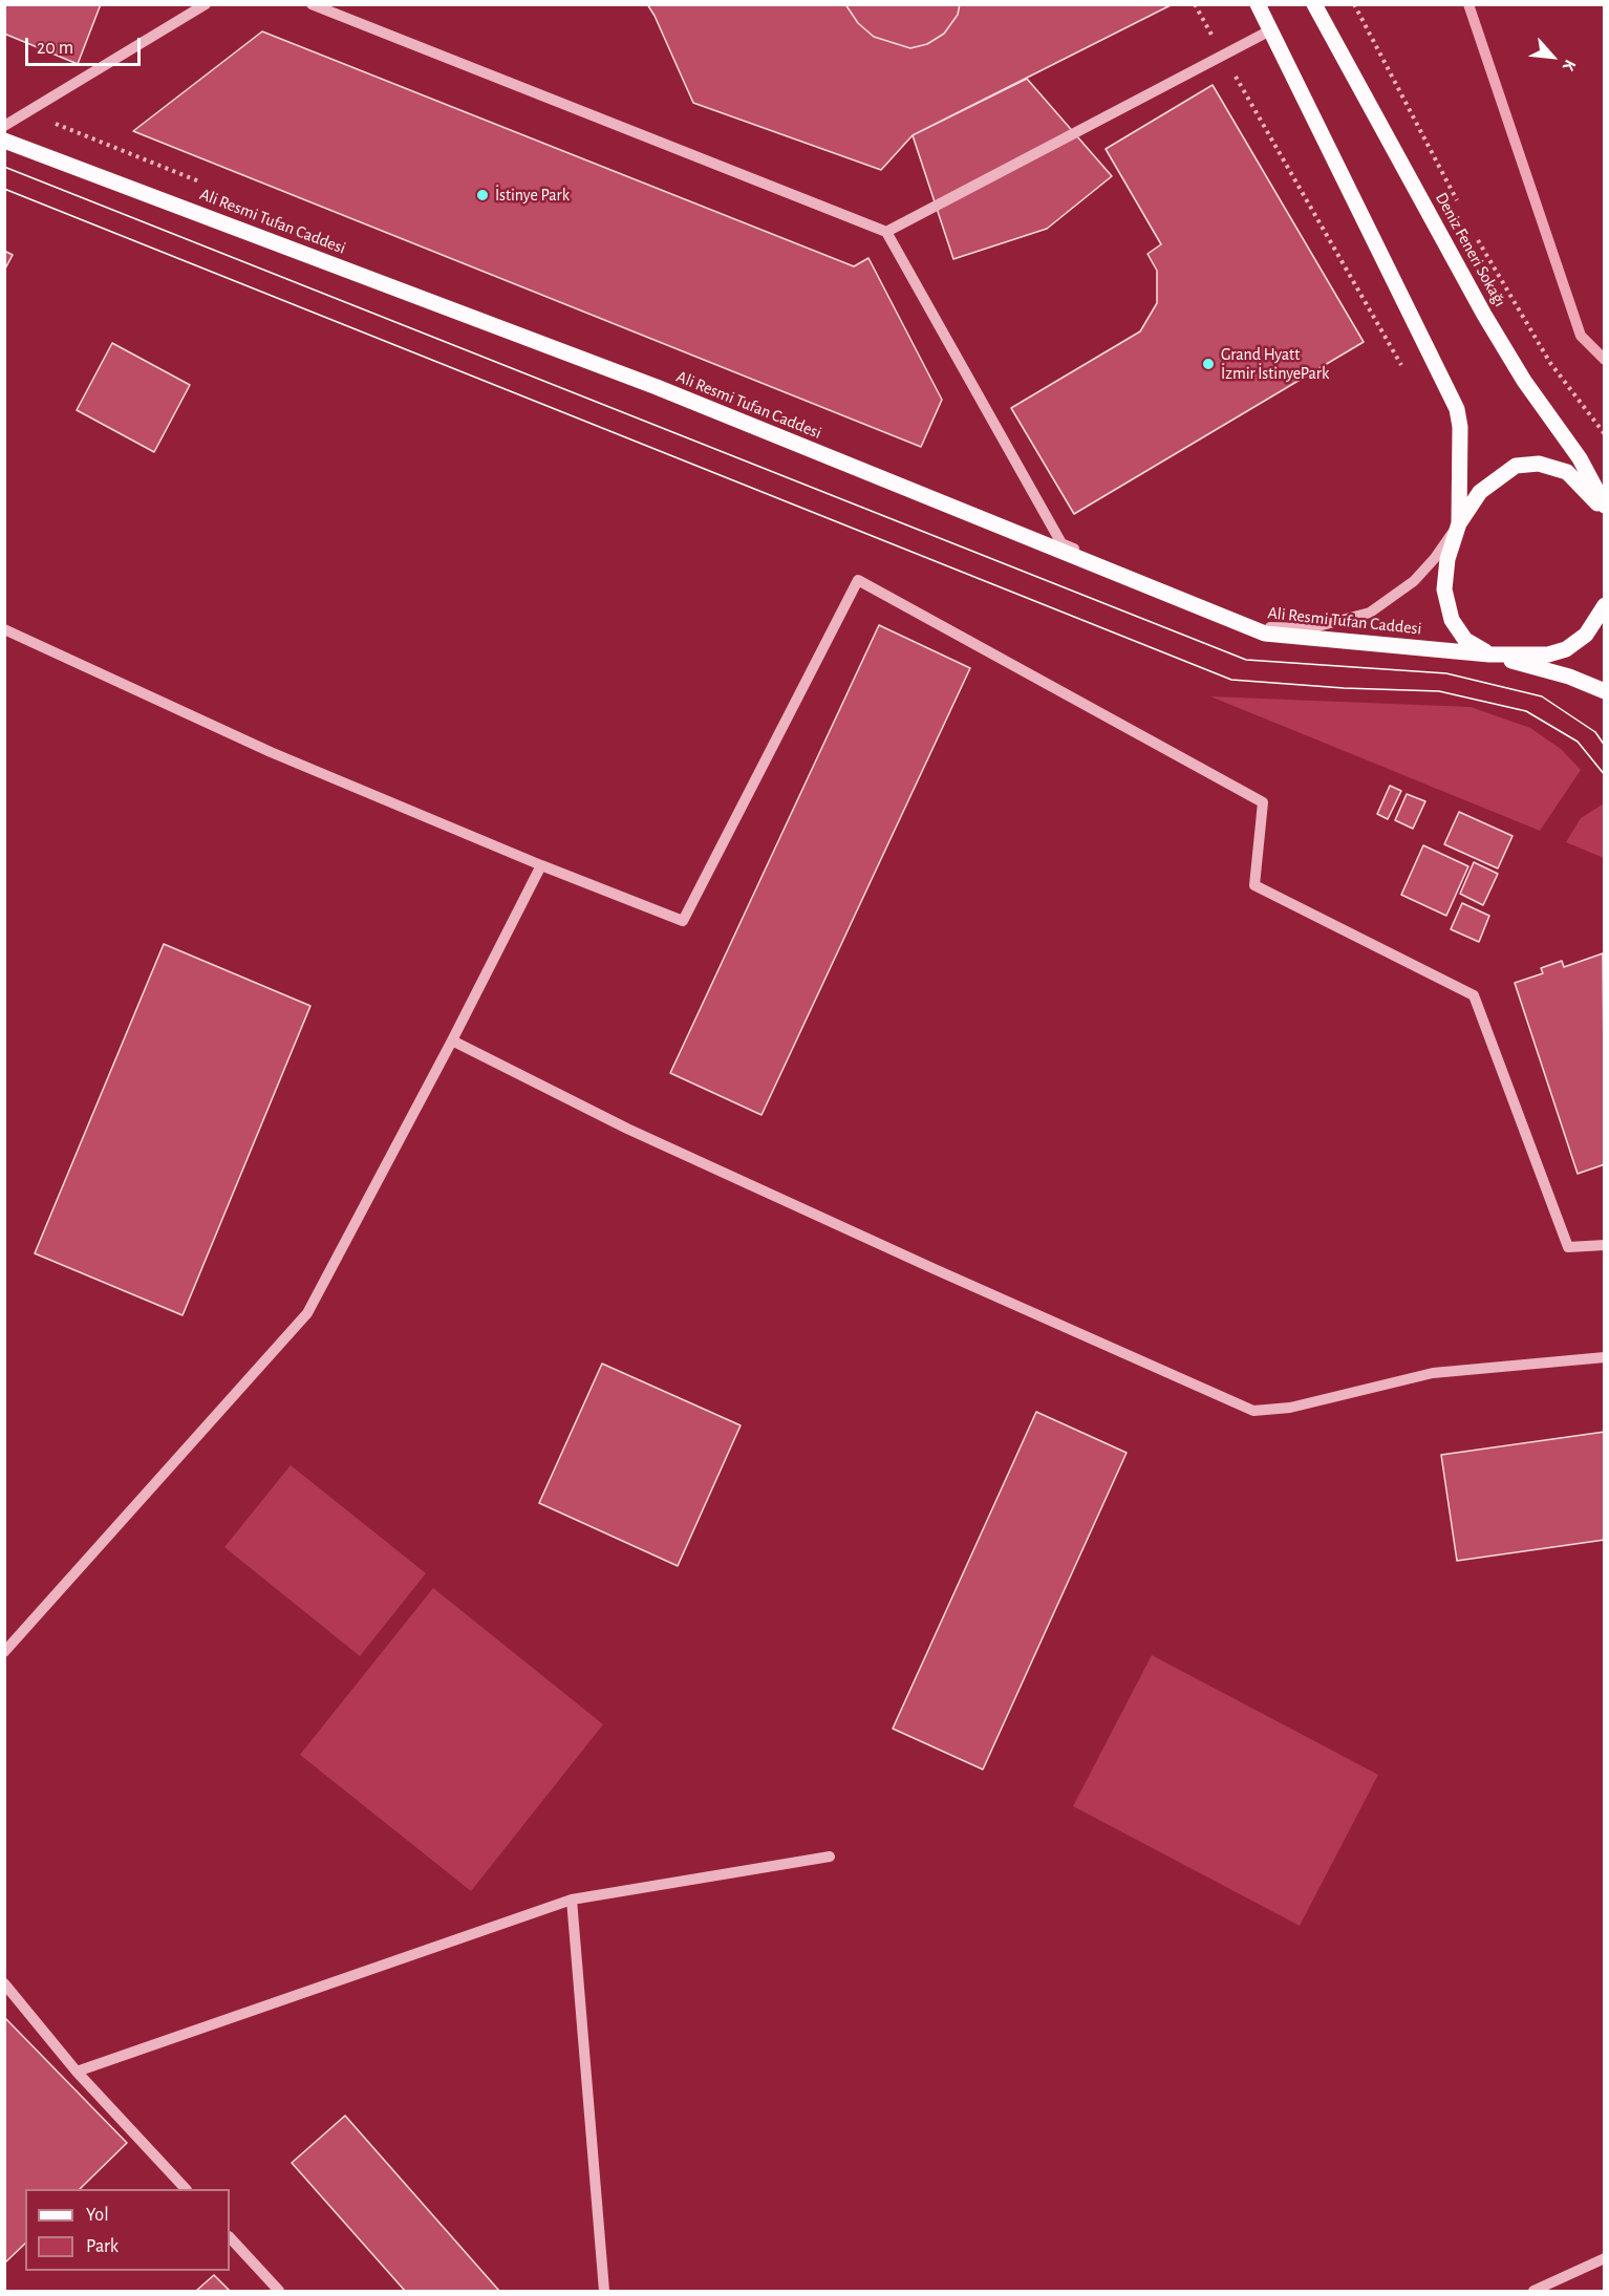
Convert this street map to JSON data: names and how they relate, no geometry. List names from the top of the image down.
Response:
{
  "streets": {
    "main road": ["Ali Resmi Tufan Caddesi", "Deniz Feneri Sokağı"]
  },
  "crossings": [
    ["Ali Resmi Tufan Caddesi", "Deniz Feneri Sokağı"]
  ],
  "places": ["İstinye Park", "Grand Hyatt İzmir İstinyePark"],
  "legend": ["Yol", "Park"],
  "scale_bar": "20 m",
  "north": "bottom right"
}
